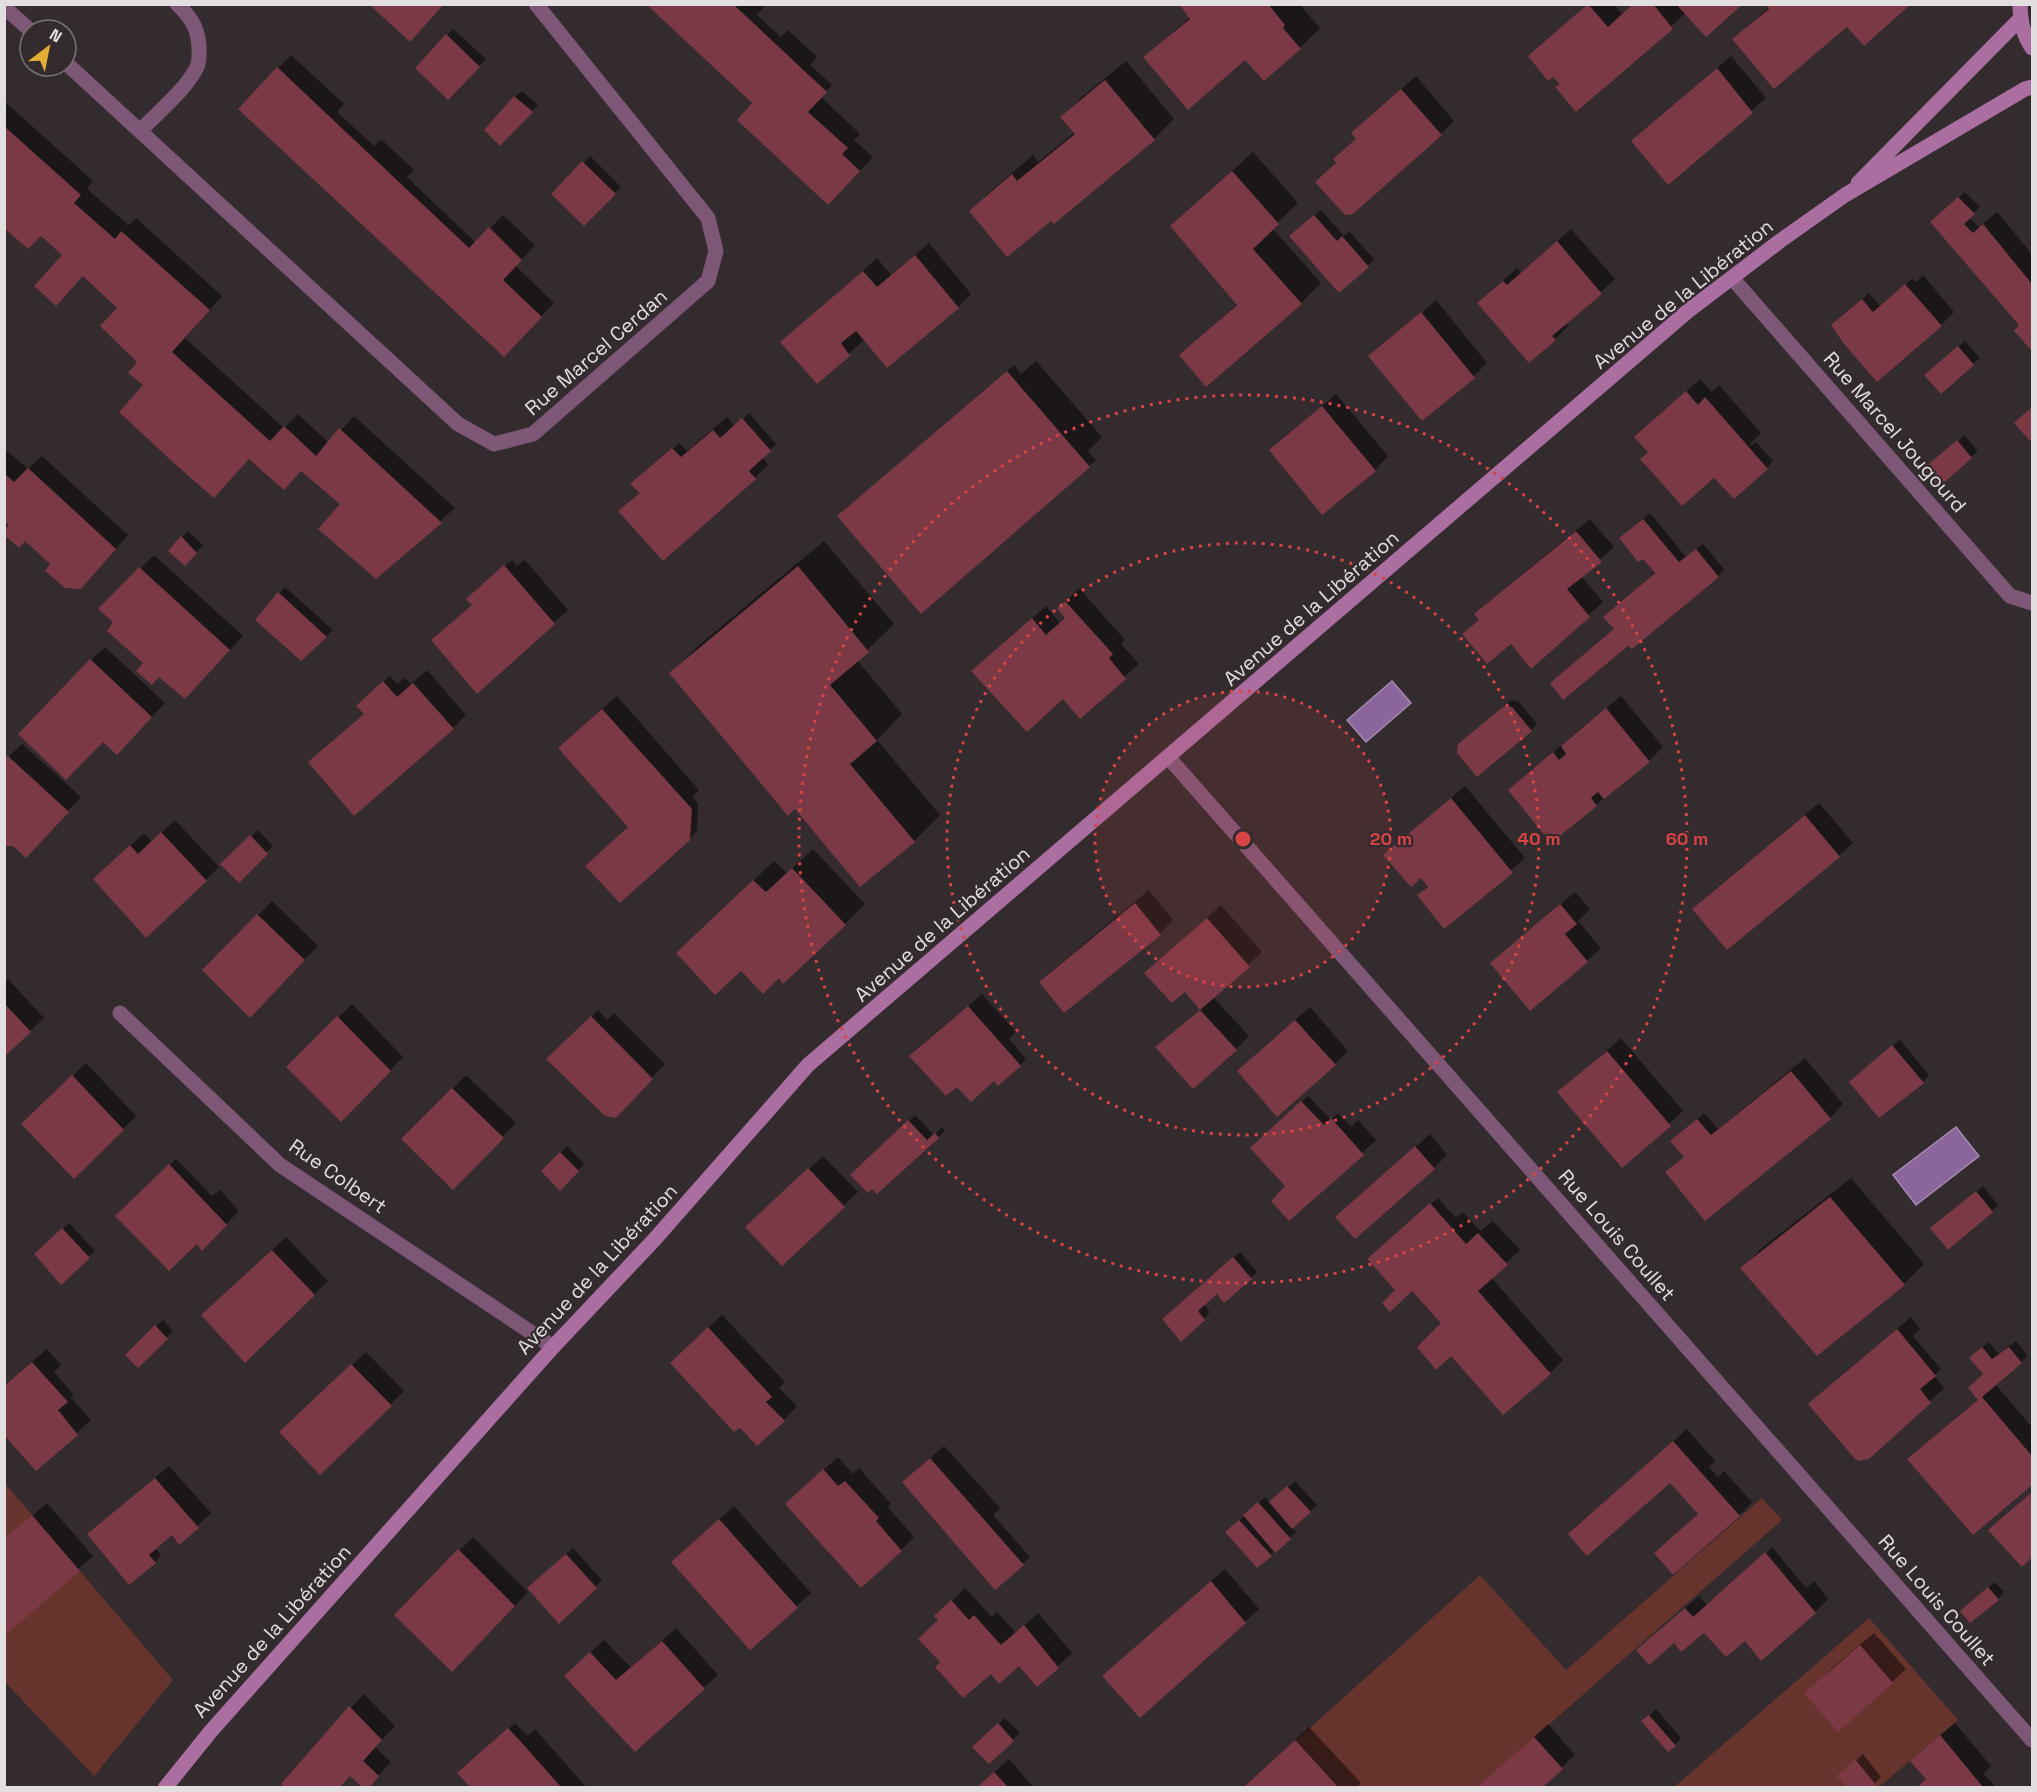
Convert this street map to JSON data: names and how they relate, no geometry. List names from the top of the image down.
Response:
{
  "streets": {
    "main road": ["Avenue de la Libération"],
    "street": [
      "Rue Marcel Cerdan",
      "Rue Marcel Jougourd",
      "Rue Colbert",
      "Rue Louis Coullet"
    ]
  },
  "crossings": [
    ["Avenue de la Libération", "Rue Marcel Jougourd"],
    ["Avenue de la Libération", "Rue Colbert"],
    ["Avenue de la Libération", "Rue Louis Coullet"]
  ],
  "north": "top right",
  "rings": ["20 m", "40 m", "60 m"]
}
